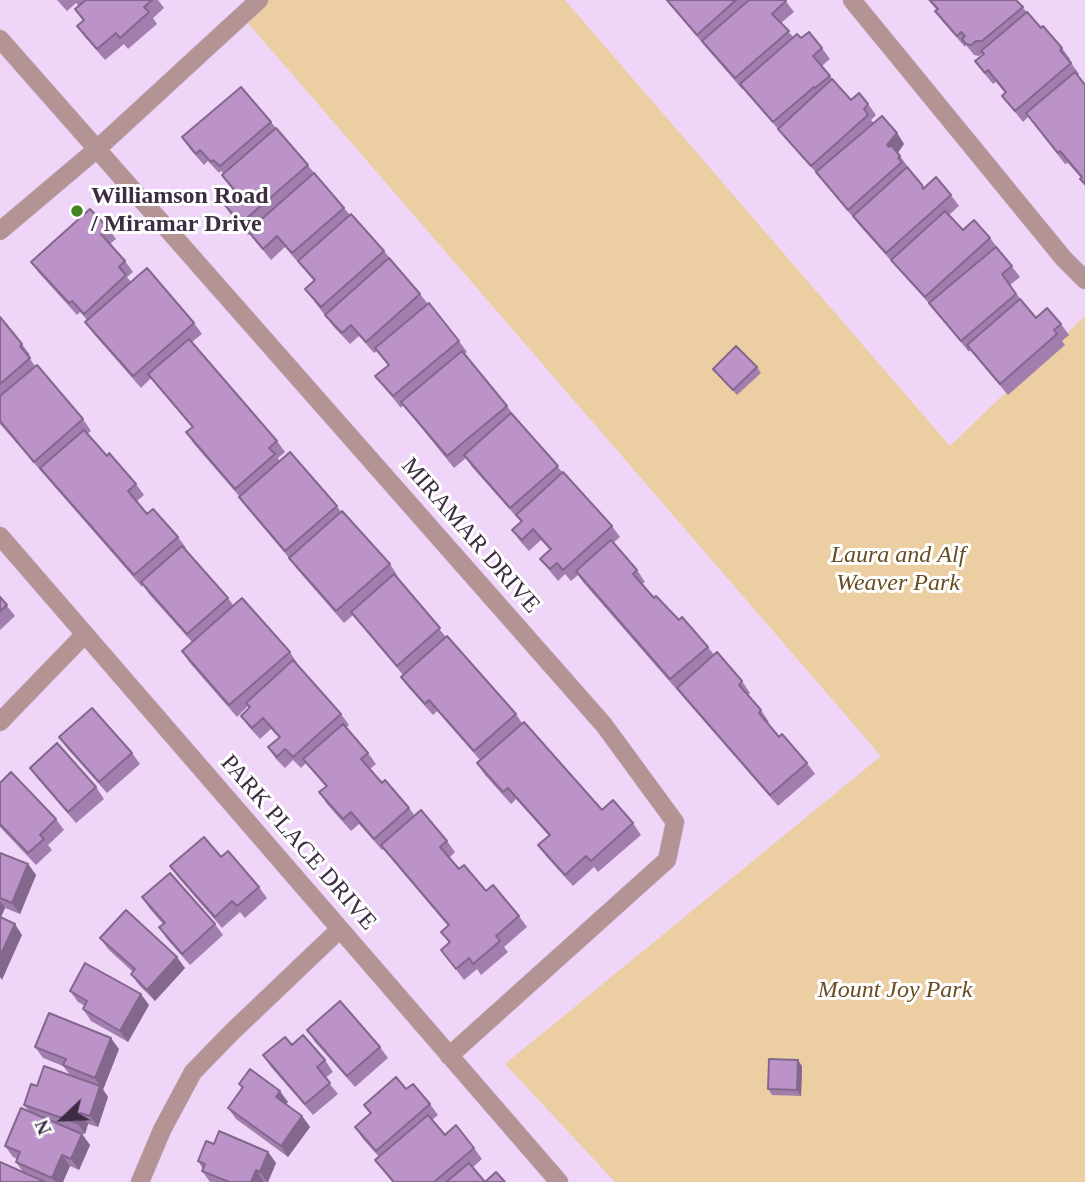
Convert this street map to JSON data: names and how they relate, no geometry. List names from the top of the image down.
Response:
{
  "streets": {
    "street": ["MIRAMAR DRIVE", "PARK PLACE DRIVE"]
  },
  "crossings": [
    ["MIRAMAR DRIVE", "PARK PLACE DRIVE"]
  ],
  "parks": ["Laura and Alf Weaver Park", "Mount Joy Park"],
  "places": ["Williamson Road / Miramar Drive"],
  "north": "bottom left"
}
